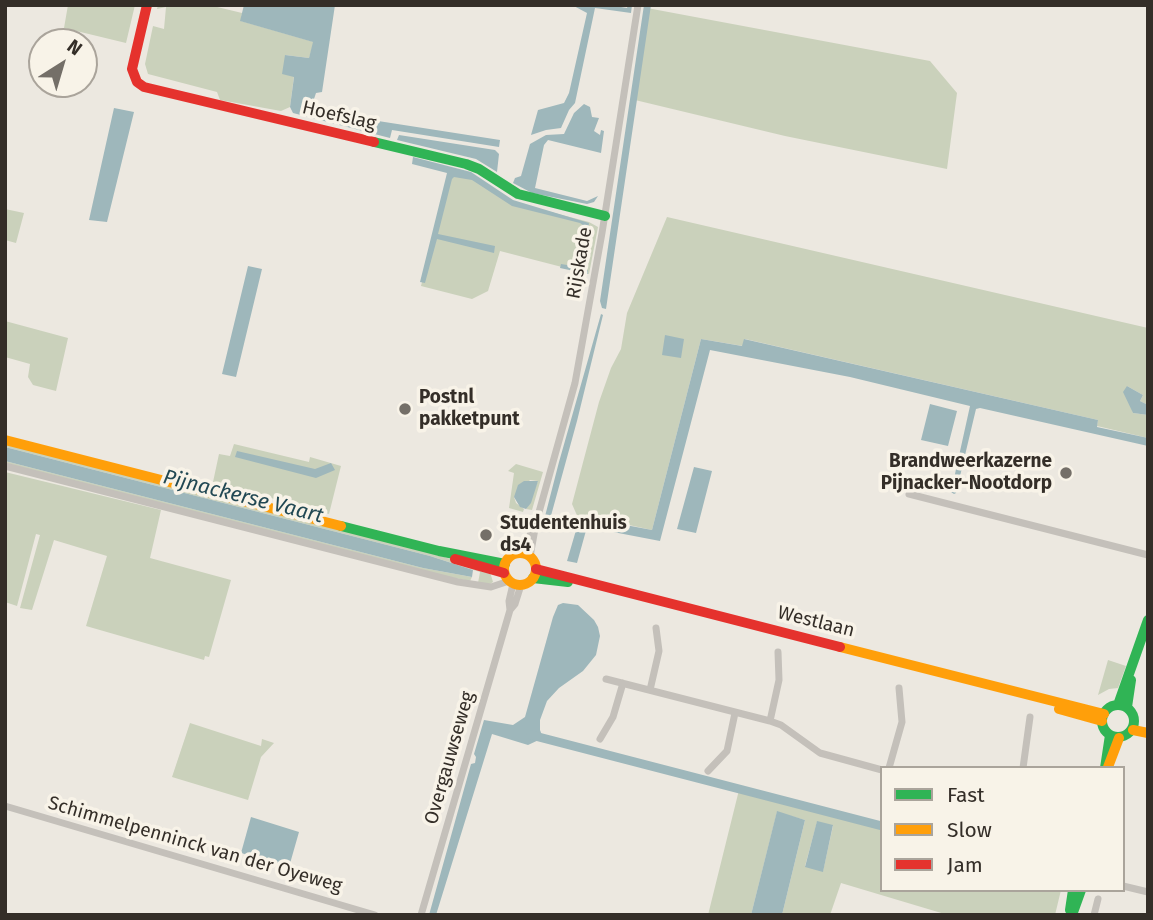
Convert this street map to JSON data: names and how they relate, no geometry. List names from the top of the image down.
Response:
{
  "streets": {
    "main road": ["Hoefslag", "Westlaan"],
    "street": ["Rijskade", "Overgauwseweg", "Schimmelpenninck van der Oyeweg"]
  },
  "crossings": [
    ["Hoefslag", "Rijskade"]
  ],
  "water": ["Pijnackerse Vaart"],
  "places": ["Postnl pakketpunt", "Brandweerkazerne Pijnacker-Nootdorp", "Studentenhuis ds4"],
  "legend": ["Fast", "Slow", "Jam"],
  "north": "top right"
}
